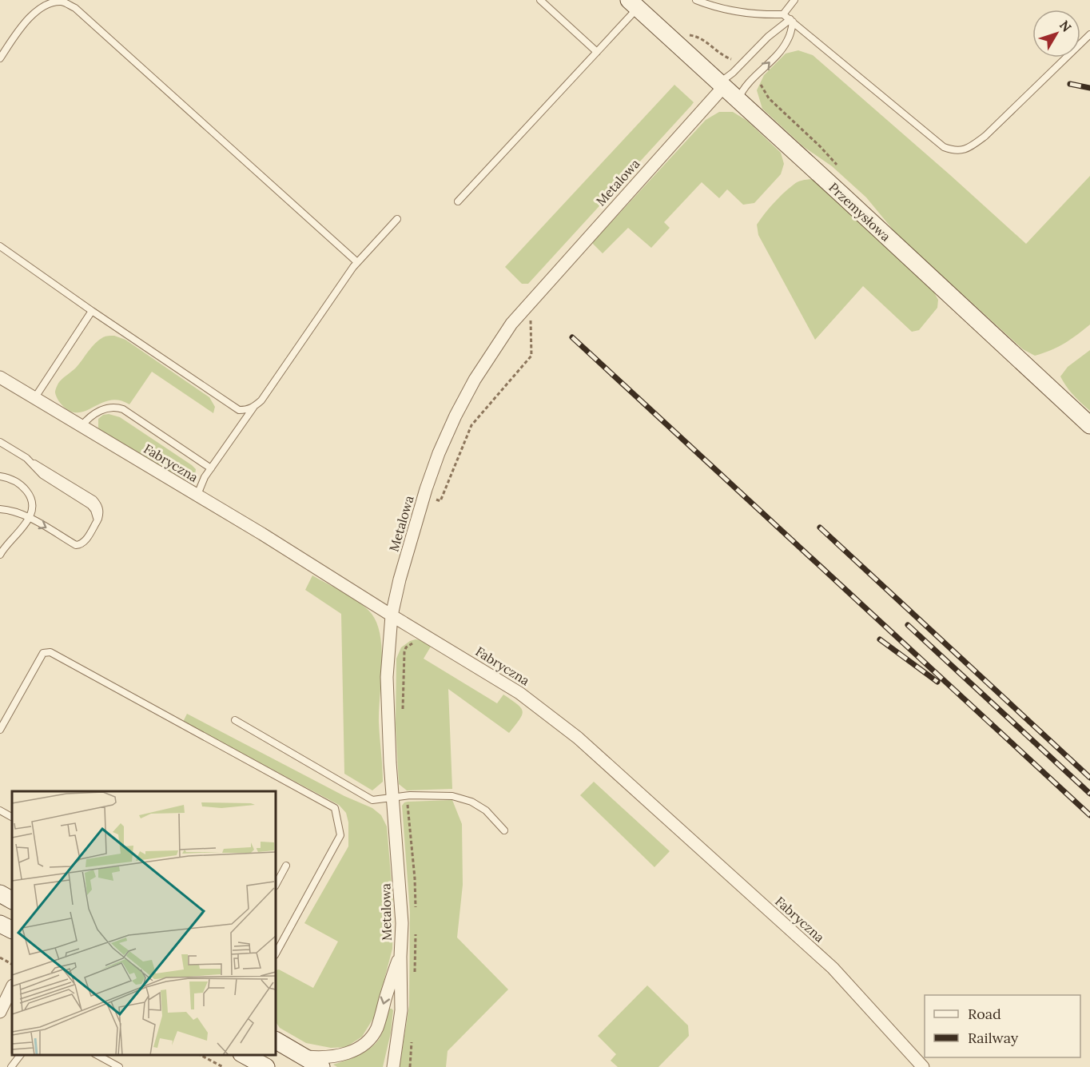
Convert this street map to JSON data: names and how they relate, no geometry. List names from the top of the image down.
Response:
{
  "streets": {
    "street": ["Metalowa", "Przemysłowa", "Fabryczna"]
  },
  "crossings": [
    ["Metalowa", "Przemysłowa"],
    ["Metalowa", "Fabryczna"]
  ],
  "legend": ["Road", "Railway"],
  "north": "top right"
}
